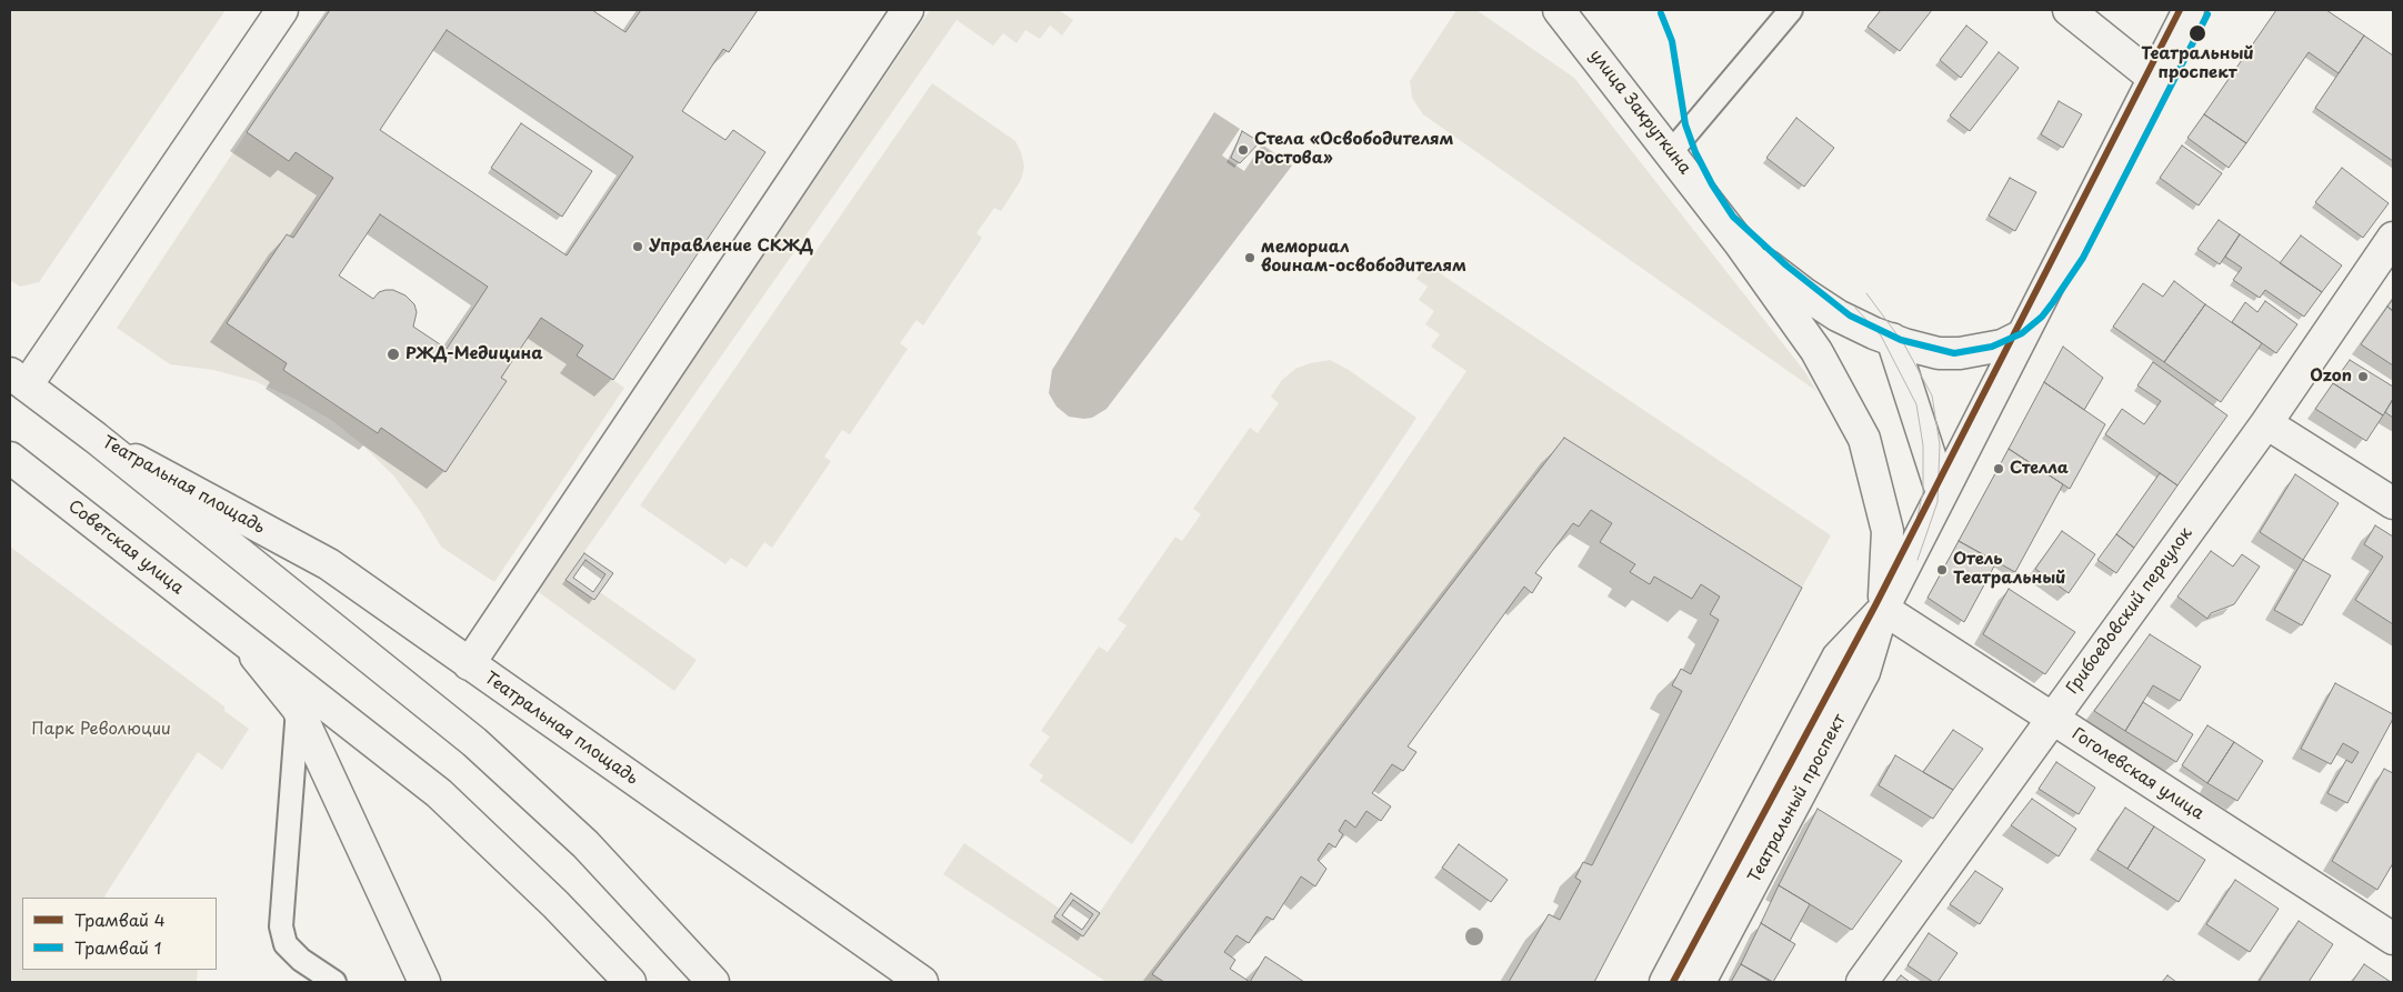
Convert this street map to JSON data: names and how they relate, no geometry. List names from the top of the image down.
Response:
{
  "streets": {
    "street": [
      "улица Закруткина",
      "Театральная площадь",
      "Советская улица",
      "Грибоедовский переулок",
      "Гоголевская улица",
      "Театральный проспект"
    ]
  },
  "crossings": [
    ["улица Закруткина", "Гоголевская улица"],
    ["улица Закруткина", "Театральный проспект"],
    ["Грибоедовский переулок", "Гоголевская улица"],
    ["Гоголевская улица", "Театральный проспект"]
  ],
  "parks": ["Парк Революции"],
  "places": [
    "Театральный проспект",
    "Стела «Освободителям Ростова»",
    "Управление СКЖД",
    "мемориал воинам-освободителям",
    "РЖД-Медицина",
    "Ozon",
    "Стелла",
    "Отель Театральный"
  ],
  "lines": ["tram line 4", "tram line 1"],
  "legend": ["Трамвай 4", "Трамвай 1"]
}
